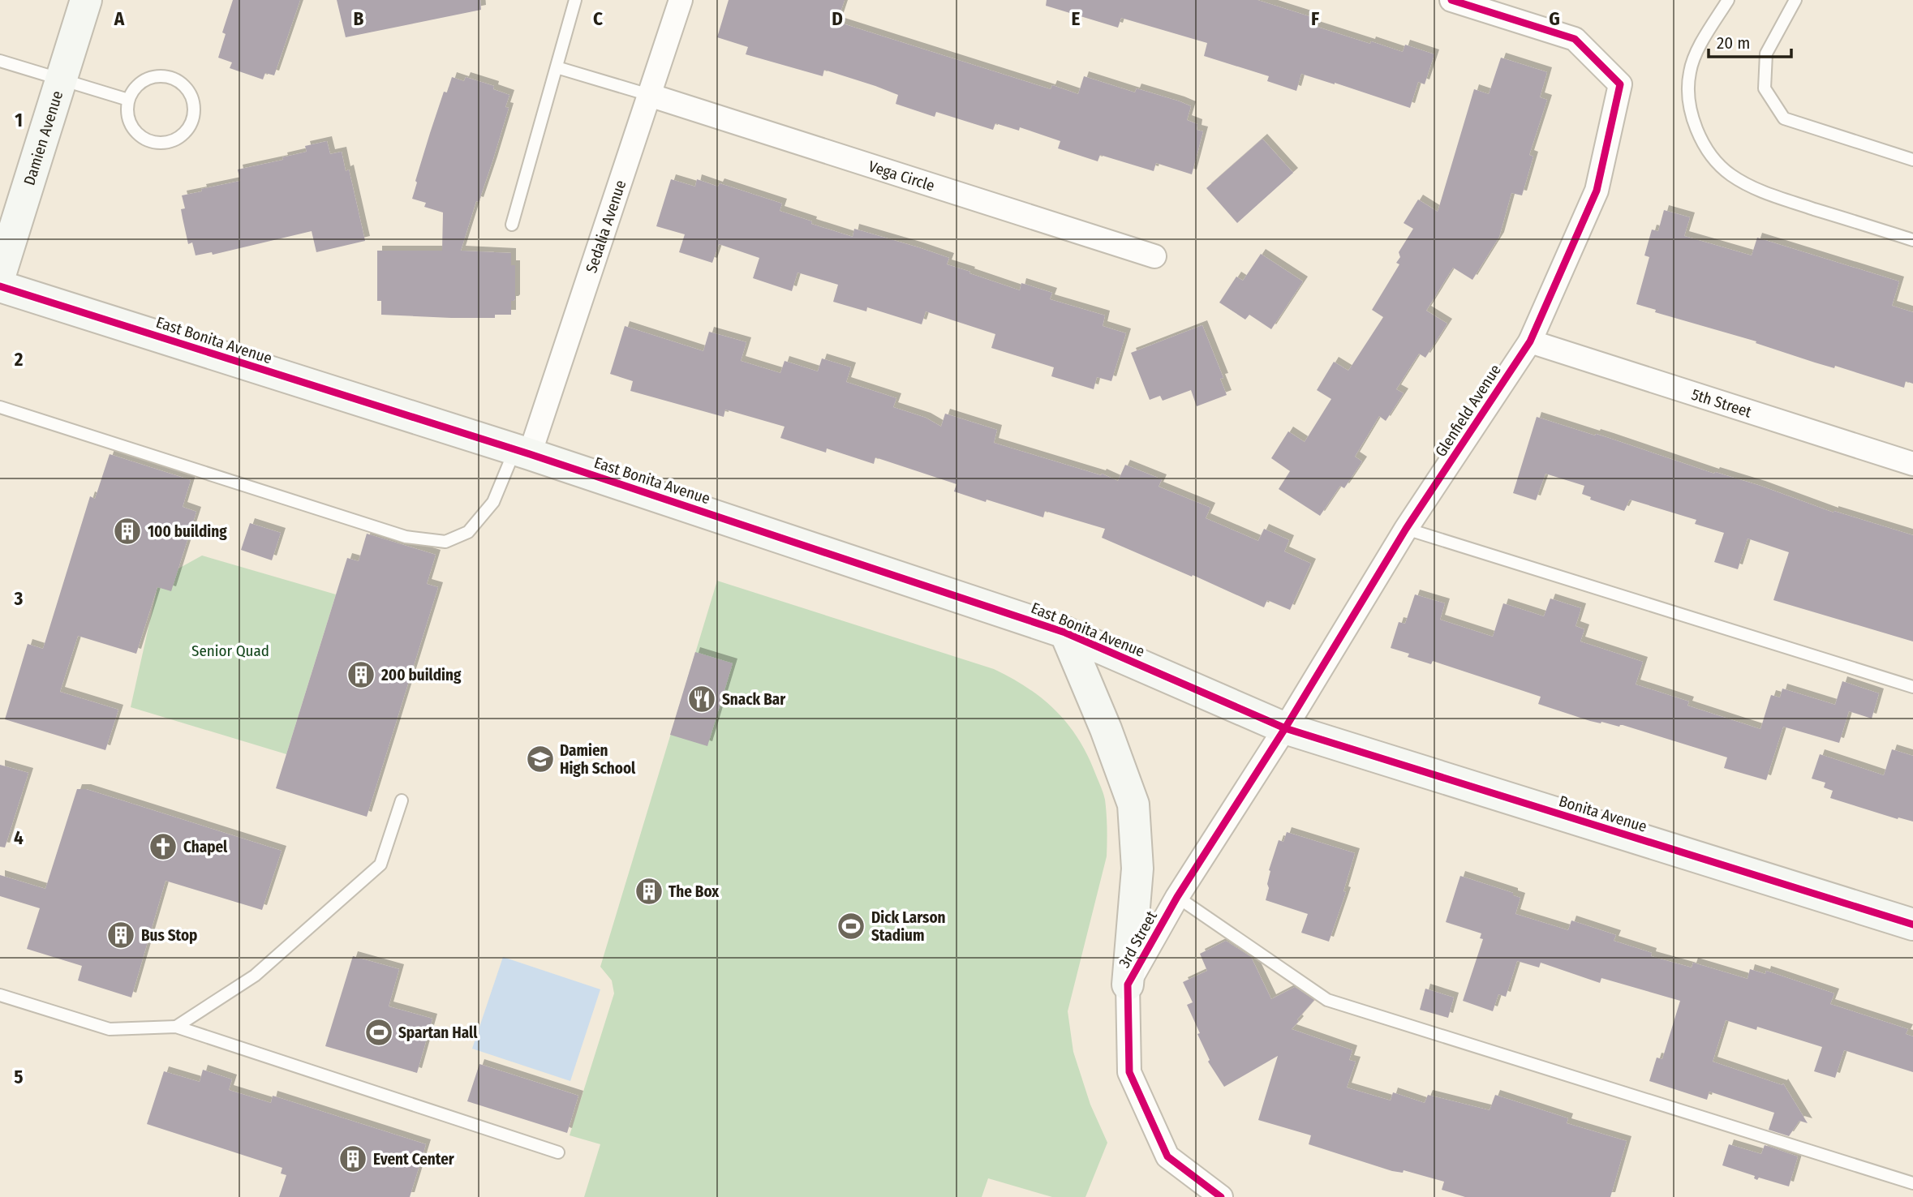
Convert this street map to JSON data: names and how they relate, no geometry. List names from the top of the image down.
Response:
{
  "streets": {
    "main road": ["Damien Avenue", "East Bonita Avenue", "Bonita Avenue"],
    "street": [
      "Vega Circle",
      "Sedalia Avenue",
      "5th Street",
      "Glenfield Avenue",
      "3rd Street"
    ]
  },
  "crossings": [
    ["Vega Circle", "Sedalia Avenue"],
    ["Sedalia Avenue", "East Bonita Avenue"],
    ["East Bonita Avenue", "Glenfield Avenue"],
    ["East Bonita Avenue", "Bonita Avenue"],
    ["East Bonita Avenue", "3rd Street"],
    ["5th Street", "Glenfield Avenue"],
    ["Glenfield Avenue", "Bonita Avenue"],
    ["Glenfield Avenue", "3rd Street"],
    ["Bonita Avenue", "3rd Street"]
  ],
  "parks": ["Senior Quad"],
  "places": {
    "building": [
      "100 building",
      "200 building",
      "The Box",
      "Bus Stop",
      "Event Center"
    ],
    "restaurant": ["Snack Bar"],
    "school or university": ["Damien High School"],
    "church": ["Chapel"],
    "sports": ["Dick Larson Stadium", "Spartan Hall"]
  },
  "scale_bar": "20 m",
  "grid": {
    "columns": [
      "A",
      "B",
      "C",
      "D",
      "E",
      "F",
      "G"
    ],
    "rows": [
      "1",
      "2",
      "3",
      "4",
      "5"
    ]
  }
}
